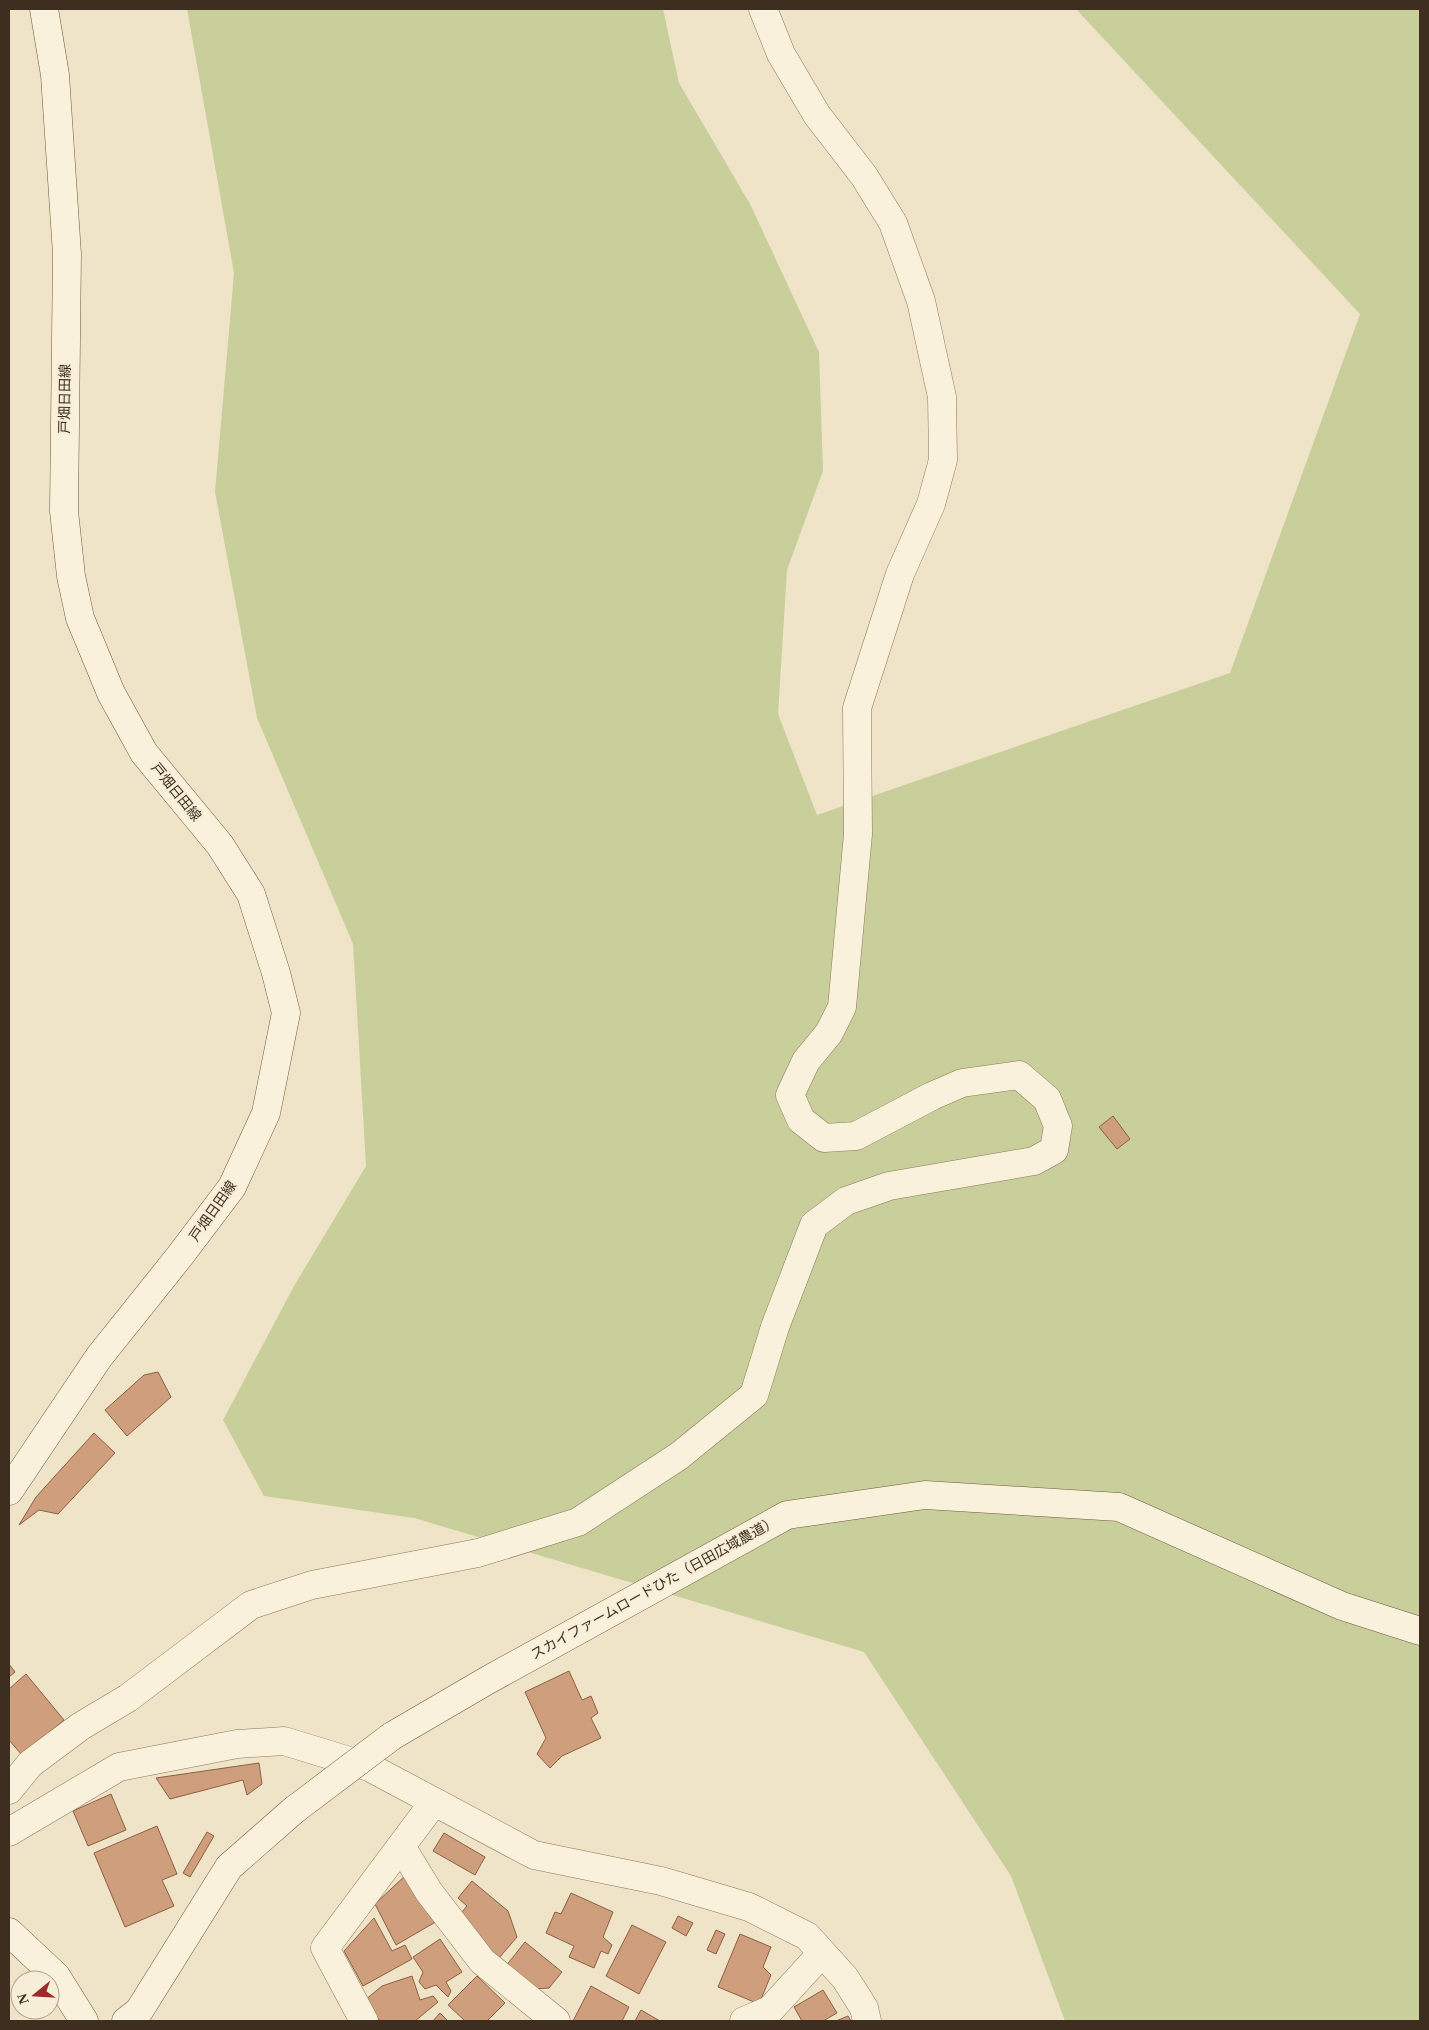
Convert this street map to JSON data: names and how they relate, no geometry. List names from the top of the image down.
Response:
{
  "streets": {
    "street": ["戸畑日田線", "スカイファームロードひた（日田広域農道）"]
  },
  "north": "left"
}
